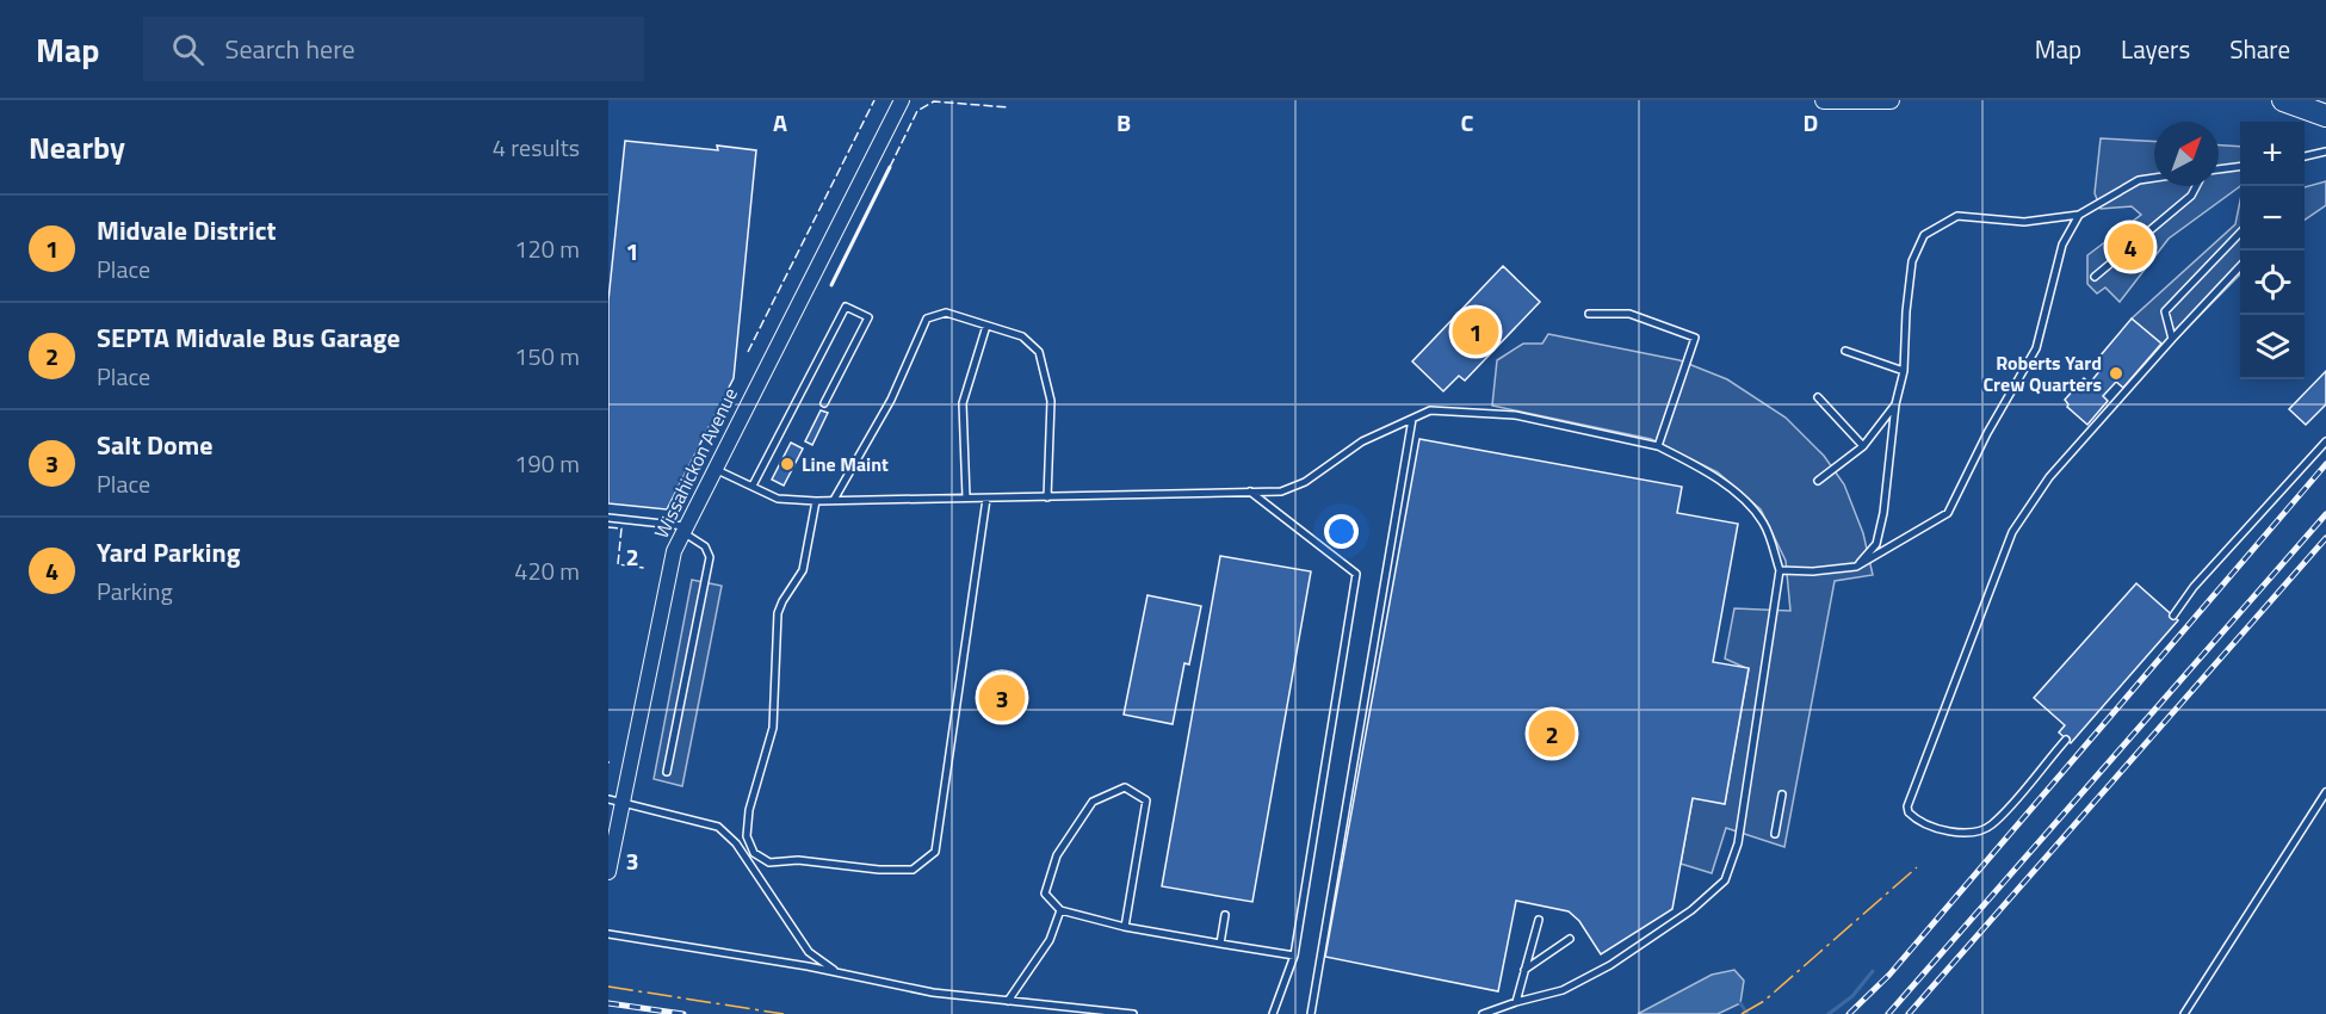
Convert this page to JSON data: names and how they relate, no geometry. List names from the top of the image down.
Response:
{
  "streets": {
    "street": ["Wissahickon Avenue"]
  },
  "places": ["Roberts Yard Crew Quarters", "Line Maint"],
  "north": "top right",
  "page": {
    "header": "Map",
    "search": "Search here",
    "nav": ["Map", "Layers", "Share"],
    "heading": ["Nearby", "4 results"],
    "map_buttons": ["+", "−"],
    "list": [
      {
        "mark": "1",
        "name": "Midvale District",
        "note": "Place",
        "value": "120 m"
      },
      {
        "mark": "2",
        "name": "SEPTA Midvale Bus Garage",
        "note": "Place",
        "value": "150 m"
      },
      {
        "mark": "3",
        "name": "Salt Dome",
        "note": "Place",
        "value": "190 m"
      },
      {
        "mark": "4",
        "name": "Yard Parking",
        "note": "Parking",
        "value": "420 m"
      }
    ],
    "pins": [
      "4",
      "1",
      "3",
      "2"
    ]
  },
  "grid": {
    "columns": [
      "A",
      "B",
      "C",
      "D"
    ],
    "rows": ["1", "2", "3"]
  }
}
